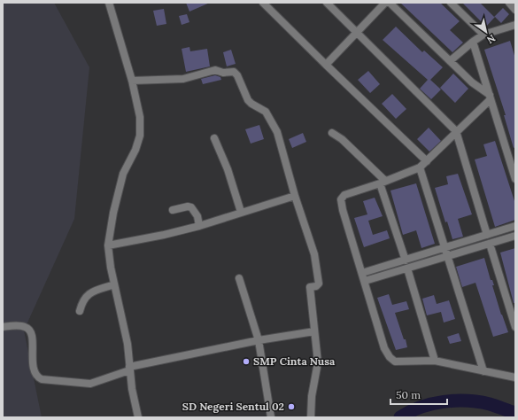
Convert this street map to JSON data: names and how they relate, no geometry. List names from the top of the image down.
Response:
{
  "places": ["SMP Cinta Nusa", "SD Negeri Sentul 02"],
  "scale_bar": "50 m",
  "north": "bottom right"
}
